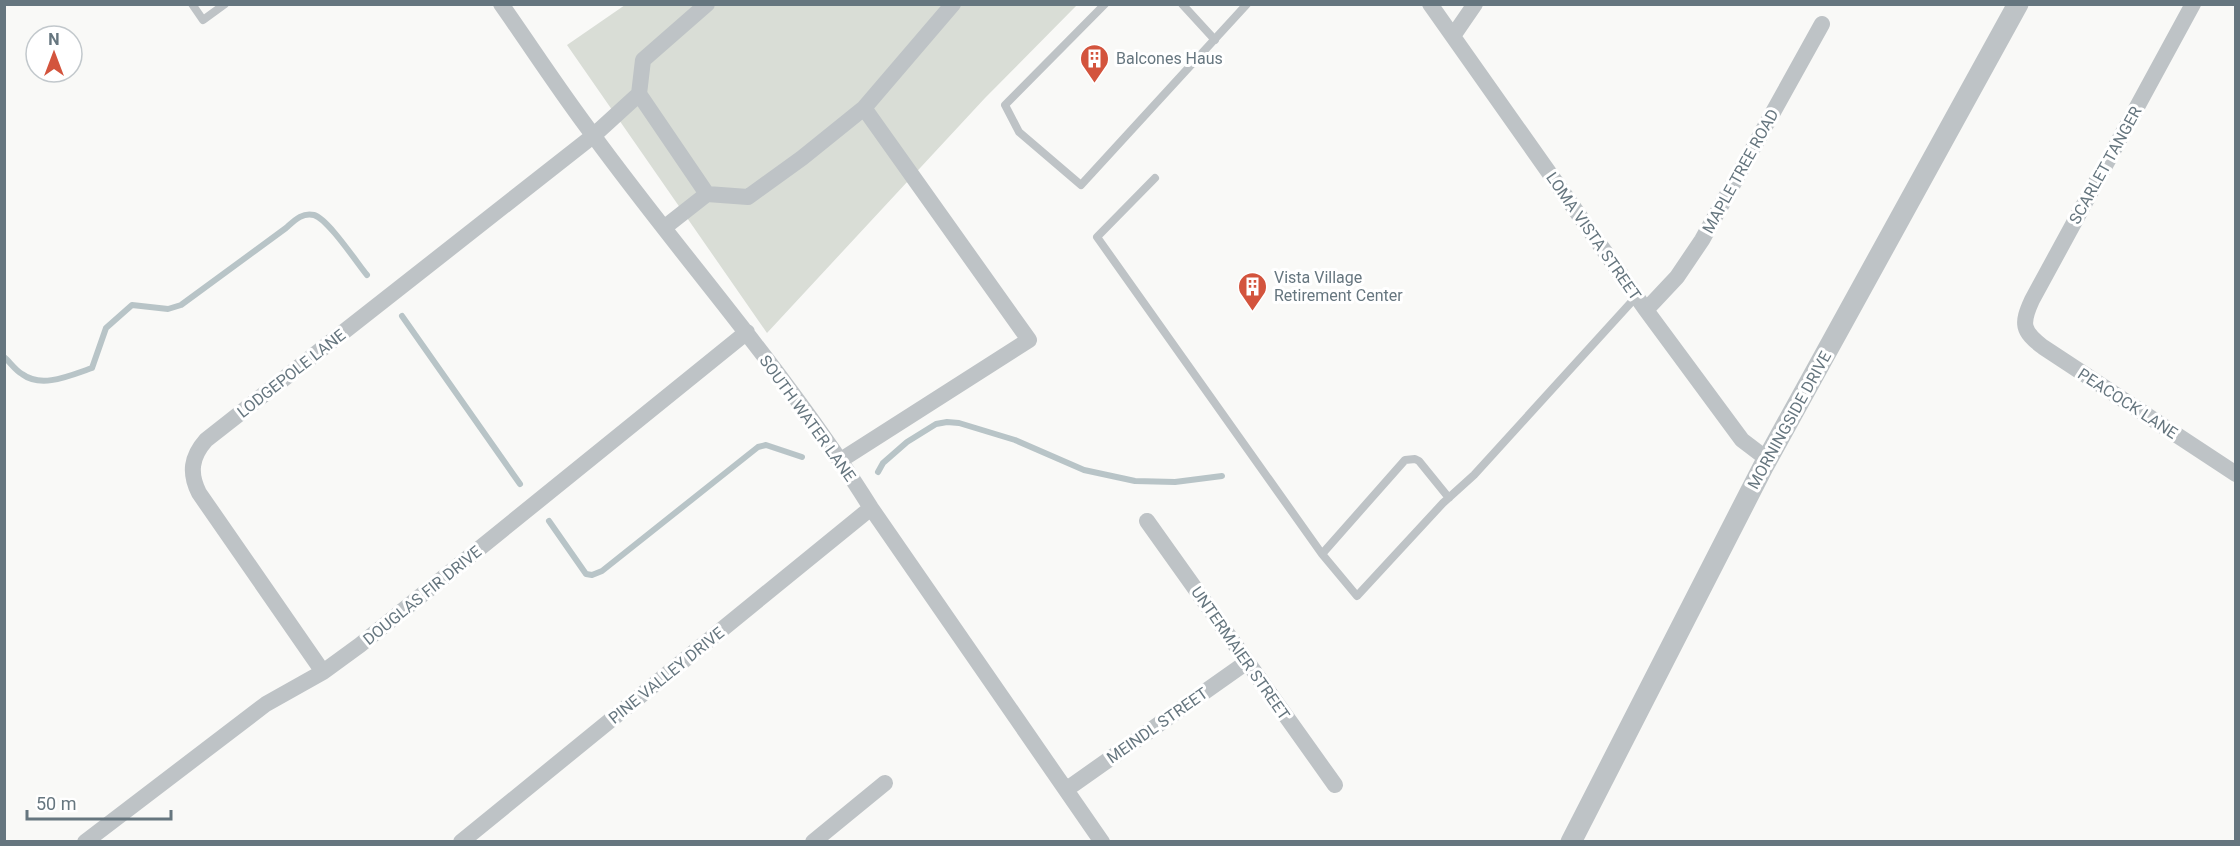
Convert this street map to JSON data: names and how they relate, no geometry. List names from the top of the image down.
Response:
{
  "streets": {
    "street": [
      "SCARLET TANGER",
      "MAPLE TREE ROAD",
      "LOMA VISTA STREET",
      "LODGEPOLE LANE",
      "PEACOCK LANE",
      "SOUTH WATER LANE",
      "MORNINGSIDE DRIVE",
      "DOUGLAS FIR DRIVE",
      "UNTERMAIER STREET",
      "PINE VALLEY DRIVE",
      "MEINDL STREET"
    ]
  },
  "crossings": [
    ["SCARLET TANGER", "PEACOCK LANE"],
    ["MAPLE TREE ROAD", "LOMA VISTA STREET"],
    ["LOMA VISTA STREET", "MORNINGSIDE DRIVE"],
    ["LODGEPOLE LANE", "SOUTH WATER LANE"],
    ["LODGEPOLE LANE", "DOUGLAS FIR DRIVE"],
    ["SOUTH WATER LANE", "DOUGLAS FIR DRIVE"],
    ["SOUTH WATER LANE", "PINE VALLEY DRIVE"],
    ["SOUTH WATER LANE", "MEINDL STREET"],
    ["UNTERMAIER STREET", "MEINDL STREET"]
  ],
  "places": {
    "building": ["Balcones Haus", "Vista Village Retirement Center"]
  },
  "scale_bar": "50 m",
  "north": "top"
}
